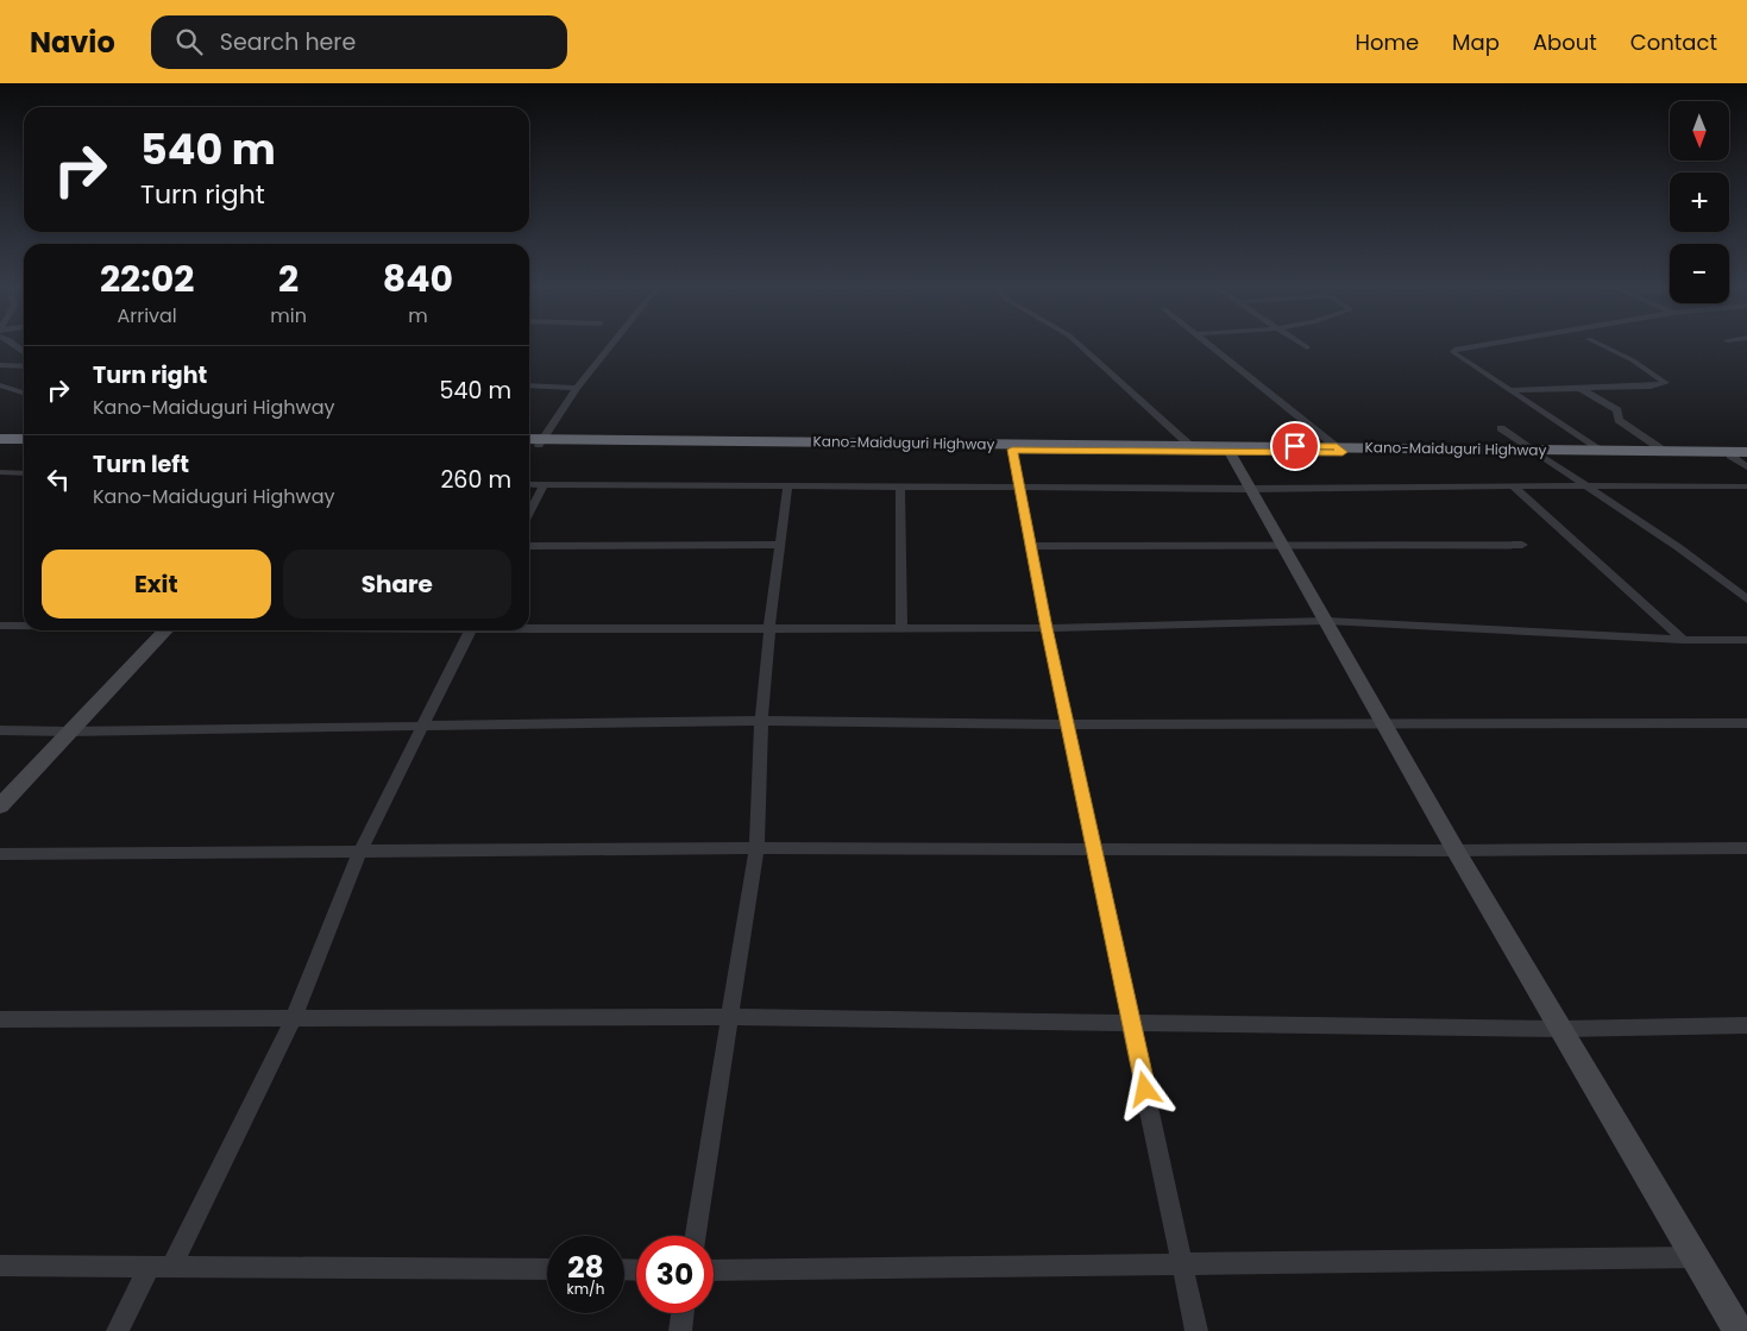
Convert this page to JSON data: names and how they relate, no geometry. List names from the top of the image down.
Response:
{
  "streets": {
    "highway": ["Kano-Maiduguri Highway"]
  },
  "north": "bottom",
  "page": {
    "header": "Navio",
    "search": "Search here",
    "nav": [
      "Home",
      "Map",
      "About",
      "Contact"
    ],
    "map_buttons": ["+", "−"],
    "turn": ["540 m", "Turn right"],
    "eta": [
      "22:02",
      "Arrival",
      "2",
      "min",
      "840",
      "m"
    ],
    "list": [
      {
        "name": "Turn right",
        "note": "Kano-Maiduguri Highway",
        "value": "540 m"
      },
      {
        "name": "Turn left",
        "note": "Kano-Maiduguri Highway",
        "value": "260 m"
      }
    ],
    "buttons": ["Exit", "Share"],
    "speed": "28 km/h",
    "limit": "30"
  }
}
